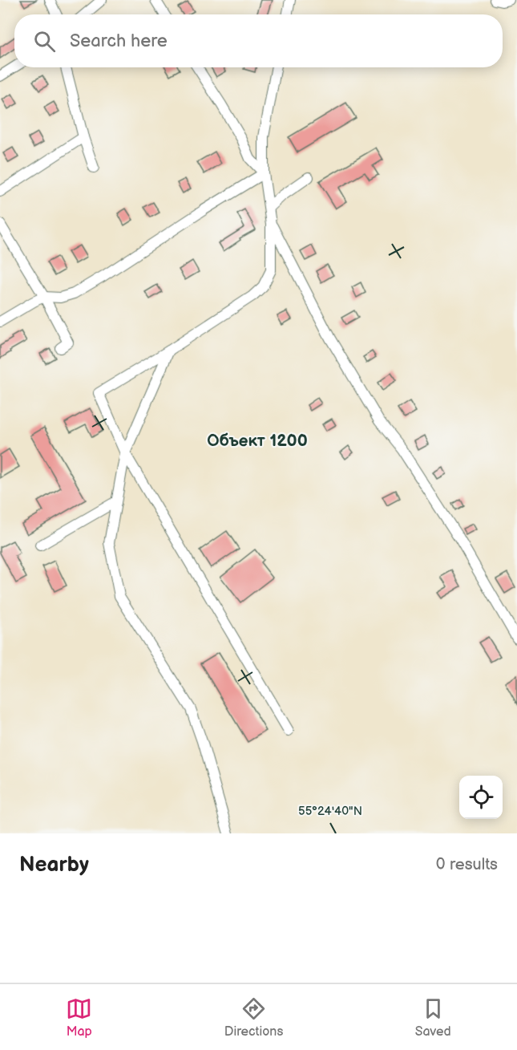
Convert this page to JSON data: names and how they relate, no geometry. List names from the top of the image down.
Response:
{
  "districts": ["Объект 1200"],
  "page": {
    "search": "Search here",
    "heading": ["Nearby", "0 results"],
    "nav": ["Map", "Directions", "Saved"]
  },
  "coordinates": ["55°24'40\"N"]
}
